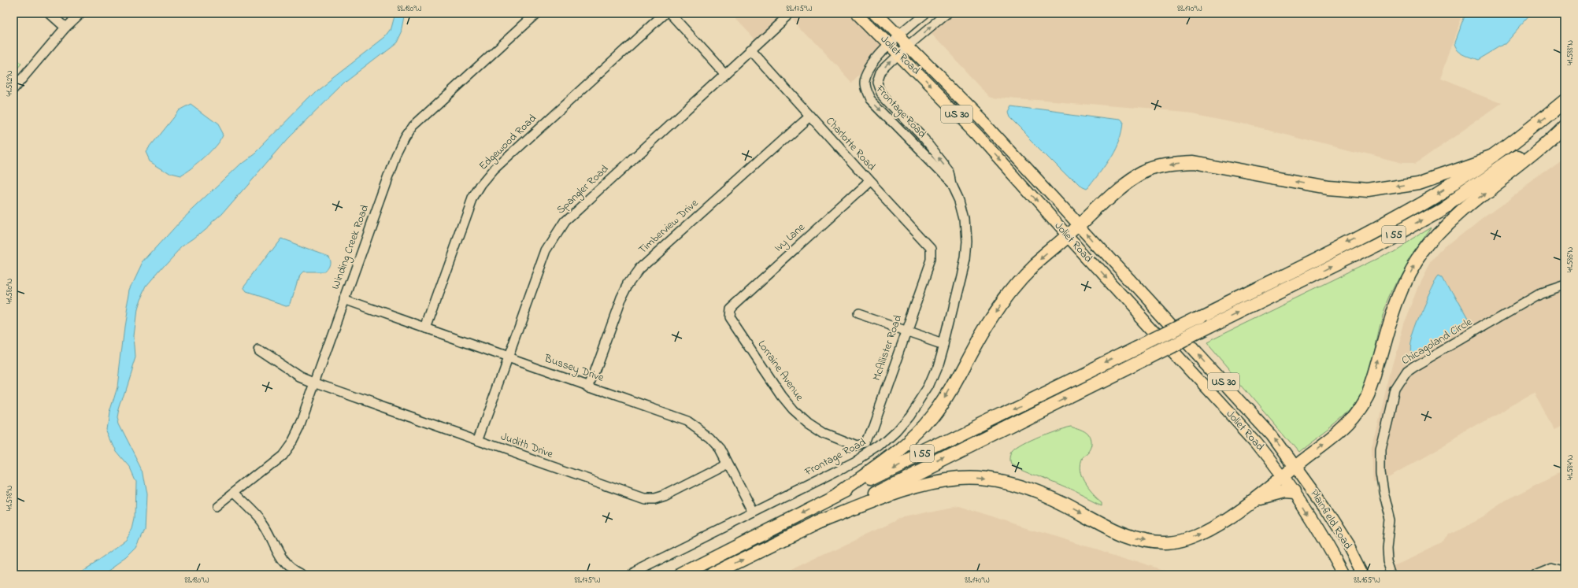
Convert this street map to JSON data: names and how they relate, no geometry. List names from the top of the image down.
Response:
{
  "streets": {
    "highway": ["I 55"],
    "main road": ["Joliet Road", "US 30", "Plainfield Road"],
    "street": [
      "Frontage Road",
      "Edgewood Road",
      "Charlotte Road",
      "Spangler Road",
      "Timberview Drive",
      "Ivy Lane",
      "Winding Creek Road",
      "Chicagoland Circle",
      "McAllister Road",
      "Bussey Drive",
      "Lorraine Avenue",
      "Judith Drive"
    ]
  },
  "crossings": [
    ["Joliet Road", "Frontage Road"],
    ["Joliet Road", "Plainfield Road"],
    ["Frontage Road", "Bussey Drive"],
    ["Edgewood Road", "Bussey Drive"],
    ["Charlotte Road", "Spangler Road"],
    ["Charlotte Road", "Timberview Drive"],
    ["Charlotte Road", "Ivy Lane"],
    ["Charlotte Road", "McAllister Road"],
    ["Spangler Road", "Bussey Drive"],
    ["Spangler Road", "Judith Drive"],
    ["Timberview Drive", "Bussey Drive"],
    ["Ivy Lane", "Lorraine Avenue"],
    ["Winding Creek Road", "Bussey Drive"],
    ["Winding Creek Road", "Judith Drive"],
    ["McAllister Road", "Lorraine Avenue"],
    ["Bussey Drive", "Judith Drive"]
  ],
  "coordinates": [
    "88.180°W",
    "88.175°W",
    "88.170°W",
    "41.588°N",
    "41.582°N",
    "41.586°N",
    "41.580°N",
    "41.584°N",
    "41.578°N",
    "88.165°W"
  ]
}
